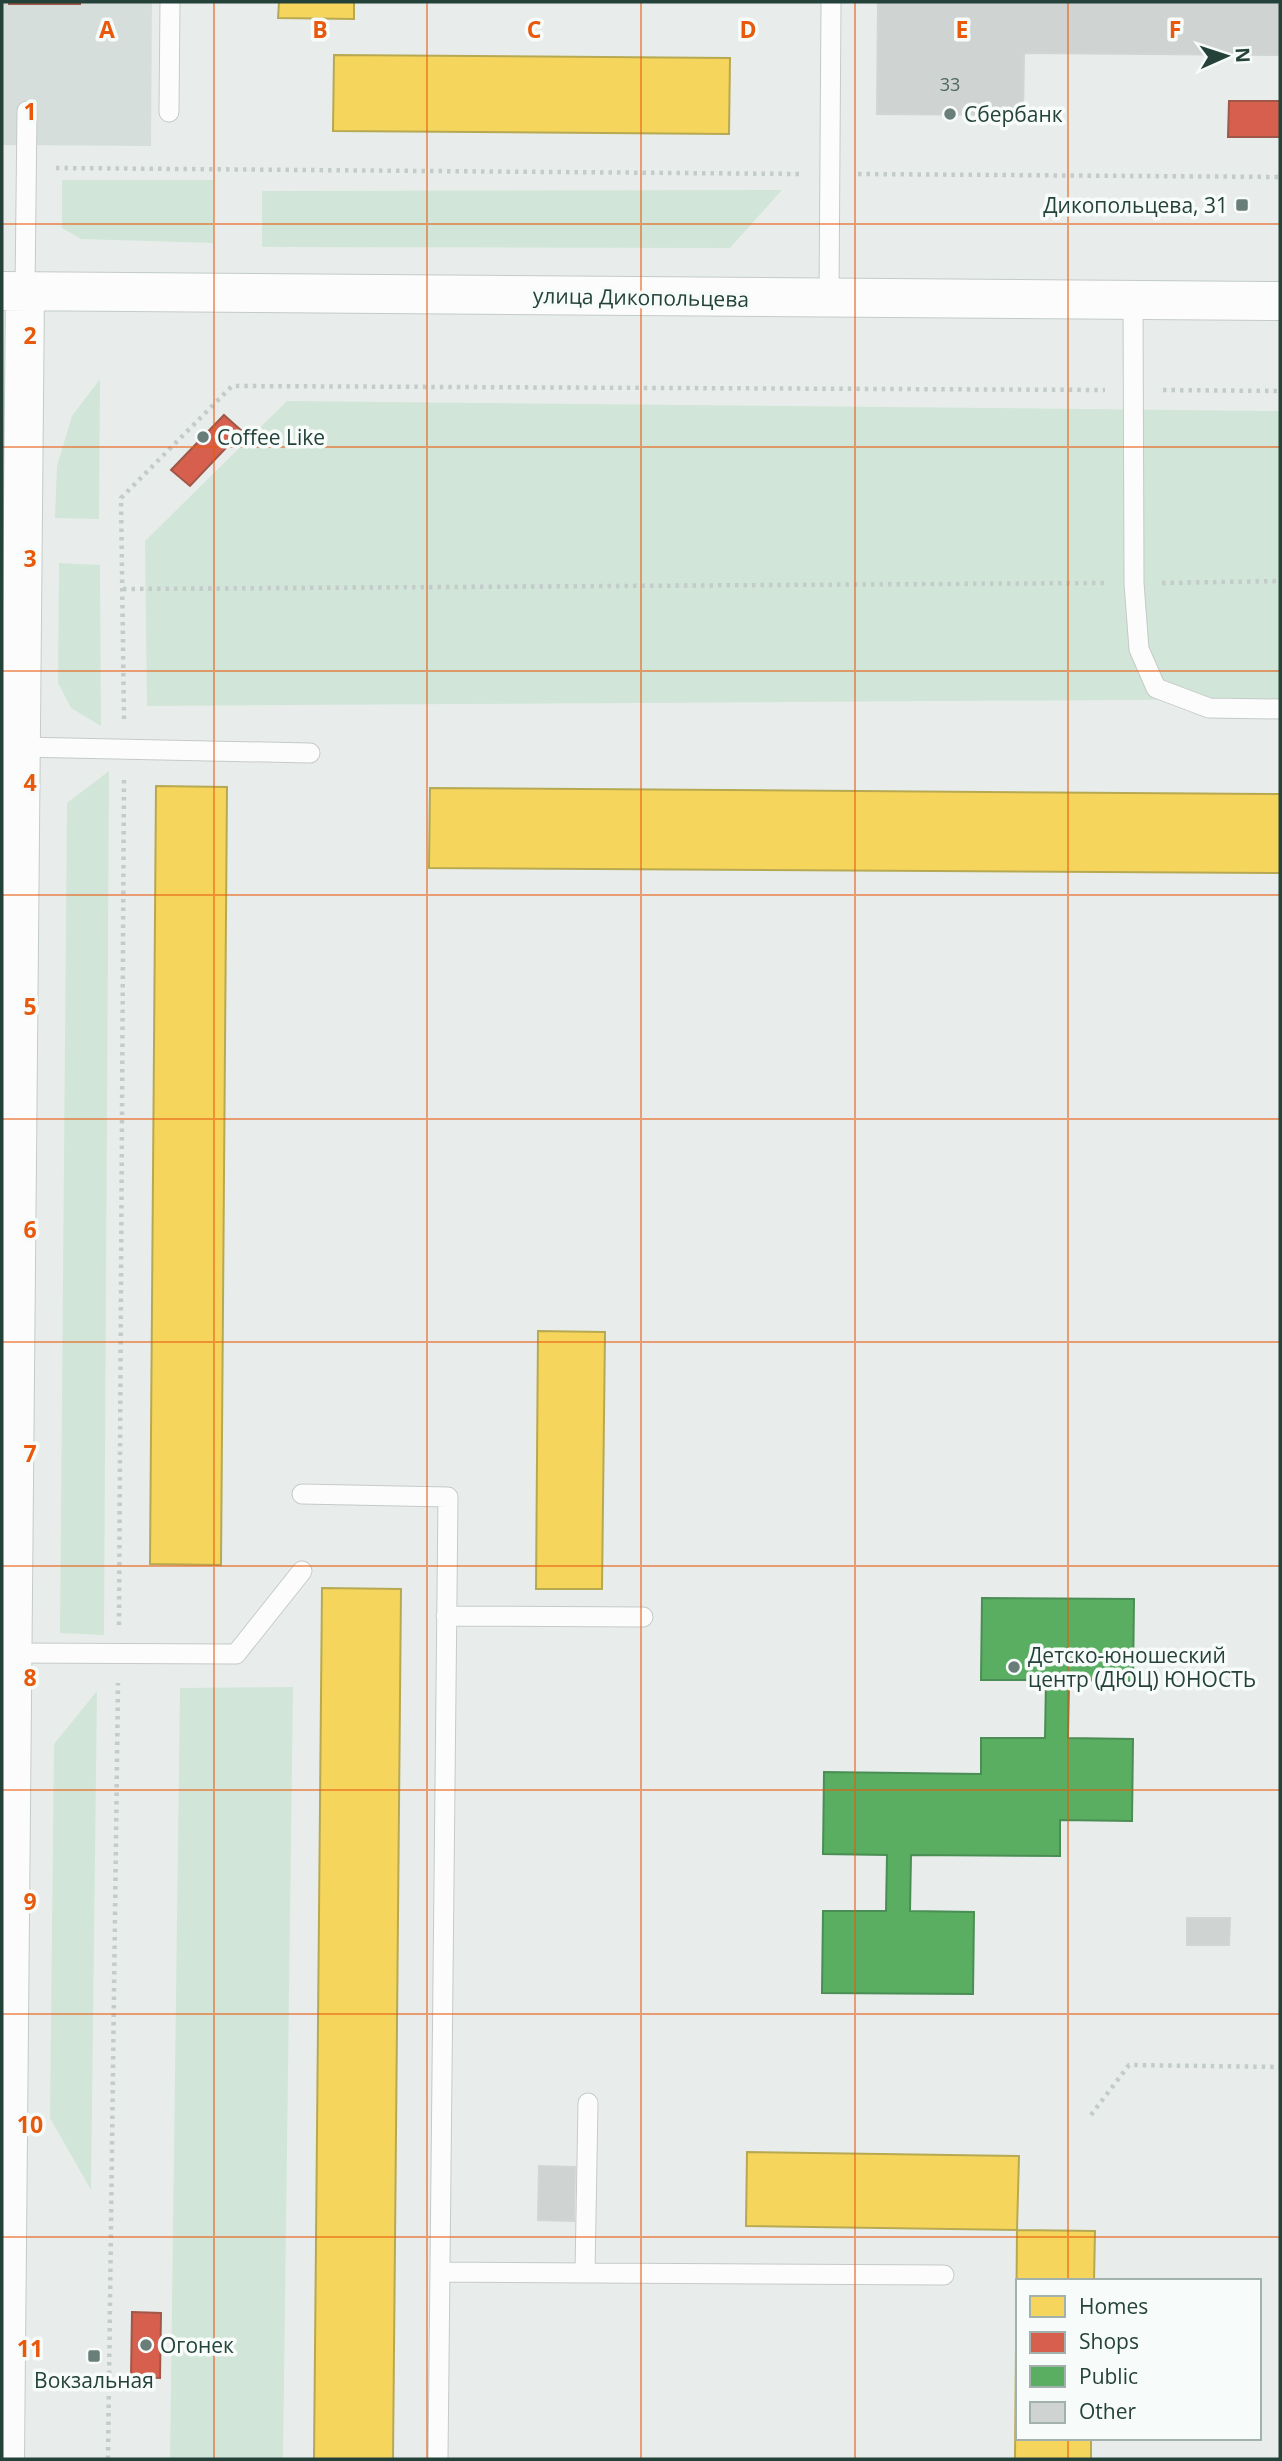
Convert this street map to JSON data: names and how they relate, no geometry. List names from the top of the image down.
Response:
{
  "streets": {
    "main road": ["улица Дикопольцева"]
  },
  "places": {
    "other": [
      "Сбербанк",
      "Coffee Like",
      "Детско-юношеский центр (ДЮЦ) ЮНОСТЬ",
      "Огонек"
    ],
    "transit": ["Дикопольцева, 31", "Вокзальная"]
  },
  "house_numbers": ["33"],
  "legend": [
    "Homes",
    "Shops",
    "Public",
    "Other"
  ],
  "north": "right",
  "grid": {
    "columns": [
      "A",
      "B",
      "C",
      "D",
      "E",
      "F"
    ],
    "rows": [
      "1",
      "2",
      "3",
      "4",
      "5",
      "6",
      "7",
      "8",
      "9",
      "10",
      "11"
    ]
  }
}
